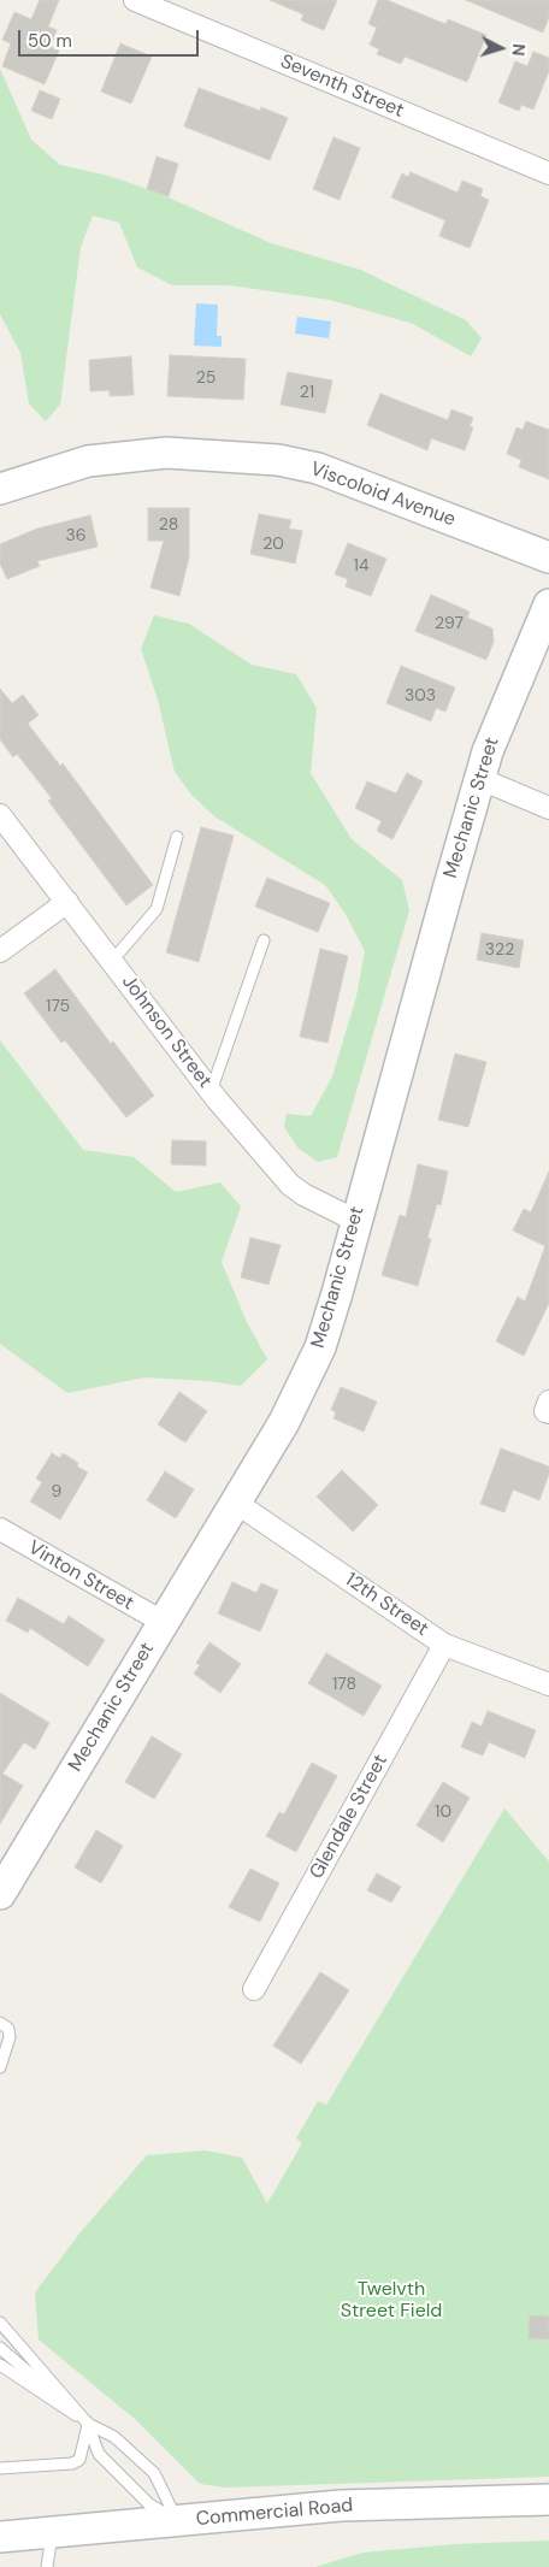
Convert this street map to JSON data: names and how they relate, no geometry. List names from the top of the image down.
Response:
{
  "streets": {
    "main road": ["Viscoloid Avenue", "Mechanic Street", "Commercial Road"],
    "street": [
      "Seventh Street",
      "Johnson Street",
      "Vinton Street",
      "12th Street",
      "Glendale Street"
    ]
  },
  "crossings": [
    ["Mechanic Street", "Johnson Street"],
    ["Mechanic Street", "Vinton Street"],
    ["Mechanic Street", "12th Street"],
    ["12th Street", "Glendale Street"]
  ],
  "parks": ["Twelvth Street Field"],
  "house_numbers": [
    "25",
    "21",
    "28",
    "36",
    "20",
    "14",
    "297",
    "303",
    "322",
    "175",
    "9",
    "178",
    "10"
  ],
  "scale_bar": "50 m",
  "north": "right"
}
